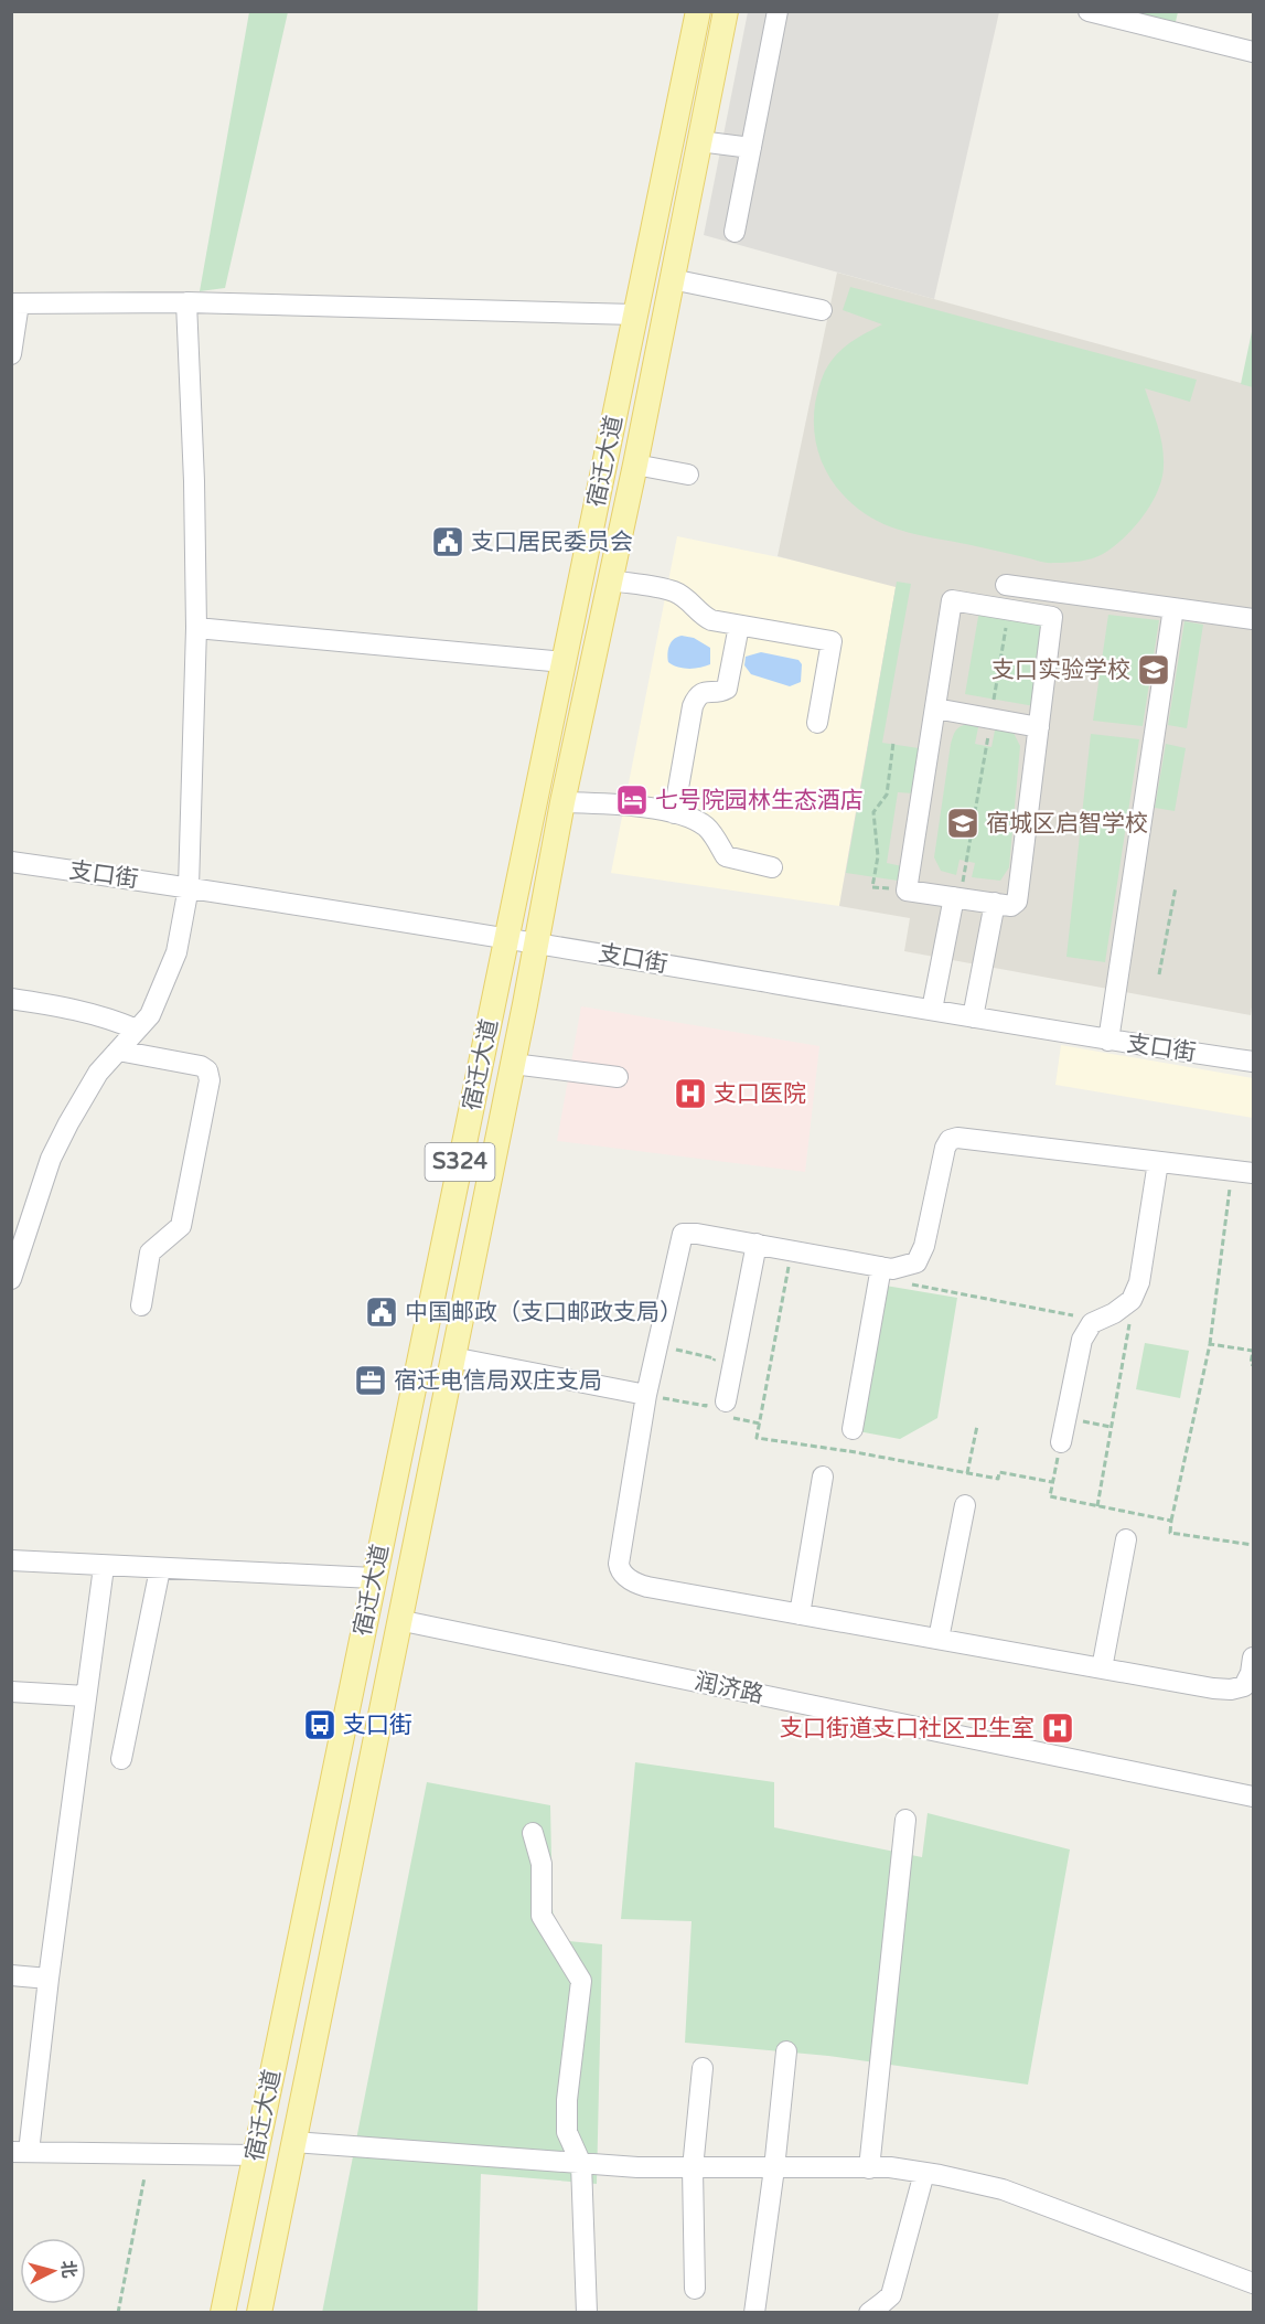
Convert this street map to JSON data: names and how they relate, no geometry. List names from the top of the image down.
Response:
{
  "streets": {
    "main road": ["宿迁大道", "S324"],
    "street": ["支口街", "润济路"]
  },
  "crossings": [
    ["宿迁大道", "支口街"],
    ["宿迁大道", "润济路"]
  ],
  "places": {
    "public building": ["支口居民委员会", "中国邮政（支口邮政支局）"],
    "school or university": ["支口实验学校", "宿城区启智学校"],
    "hotel": ["七号院园林生态酒店"],
    "hospital": ["支口医院", "支口街道支口社区卫生室"],
    "office": ["宿迁电信局双庄支局"],
    "bus stop": ["支口街"]
  },
  "north": "right"
}
